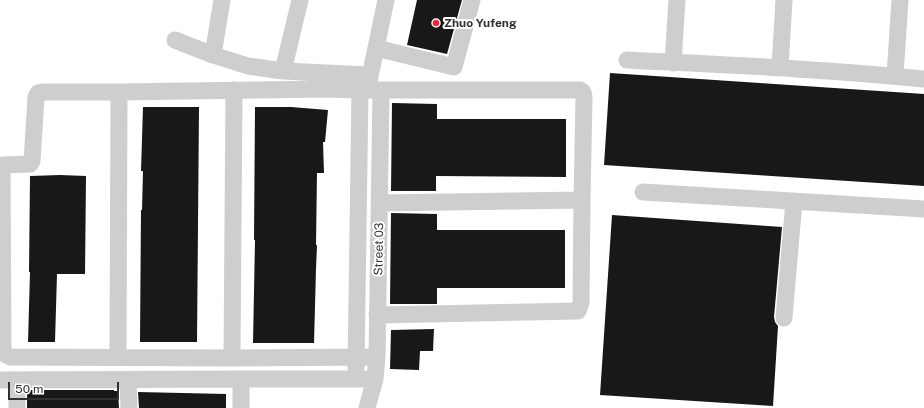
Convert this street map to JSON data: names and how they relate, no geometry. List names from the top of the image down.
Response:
{
  "streets": {
    "street": ["Street 03"]
  },
  "places": ["Zhuo Yufeng"],
  "scale_bar": "50 m"
}
